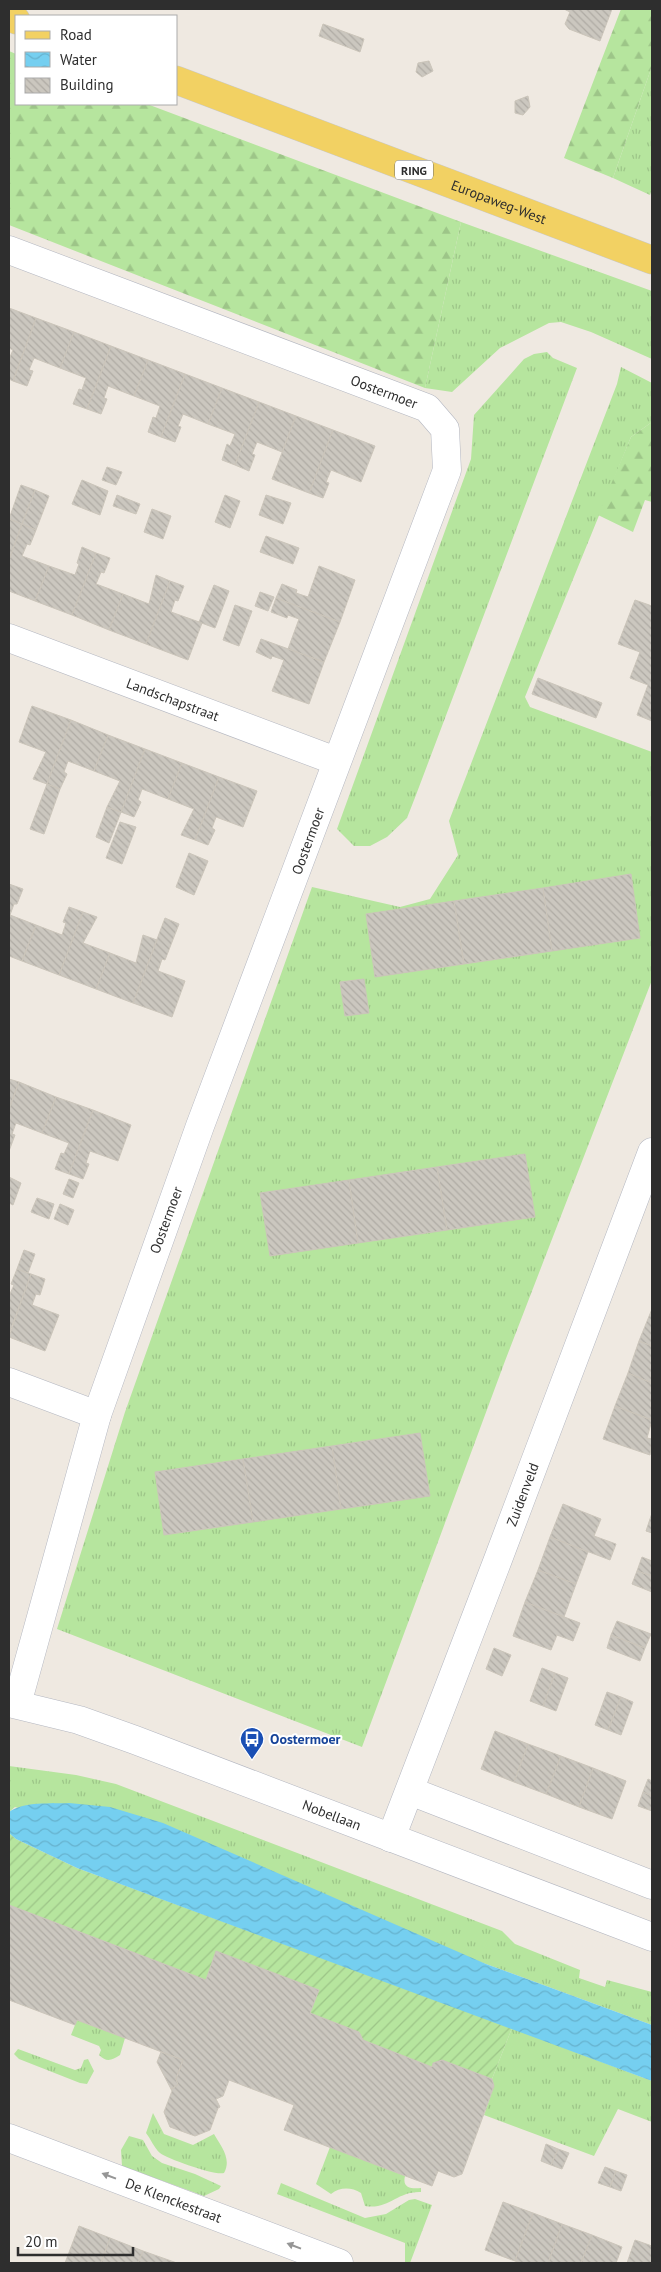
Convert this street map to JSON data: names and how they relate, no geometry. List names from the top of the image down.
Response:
{
  "streets": {
    "main road": ["RING", "Europaweg-West"],
    "street": [
      "Oostermoer",
      "Landschapstraat",
      "Zuidenveld",
      "Nobellaan",
      "De Klenckestraat"
    ]
  },
  "crossings": [
    ["Oostermoer", "Landschapstraat"],
    ["Oostermoer", "Nobellaan"],
    ["Zuidenveld", "Nobellaan"]
  ],
  "one_way": ["De Klenckestraat"],
  "places": {
    "bus stop": ["Oostermoer"]
  },
  "legend": ["Road", "Water", "Building"],
  "scale_bar": "20 m"
}
